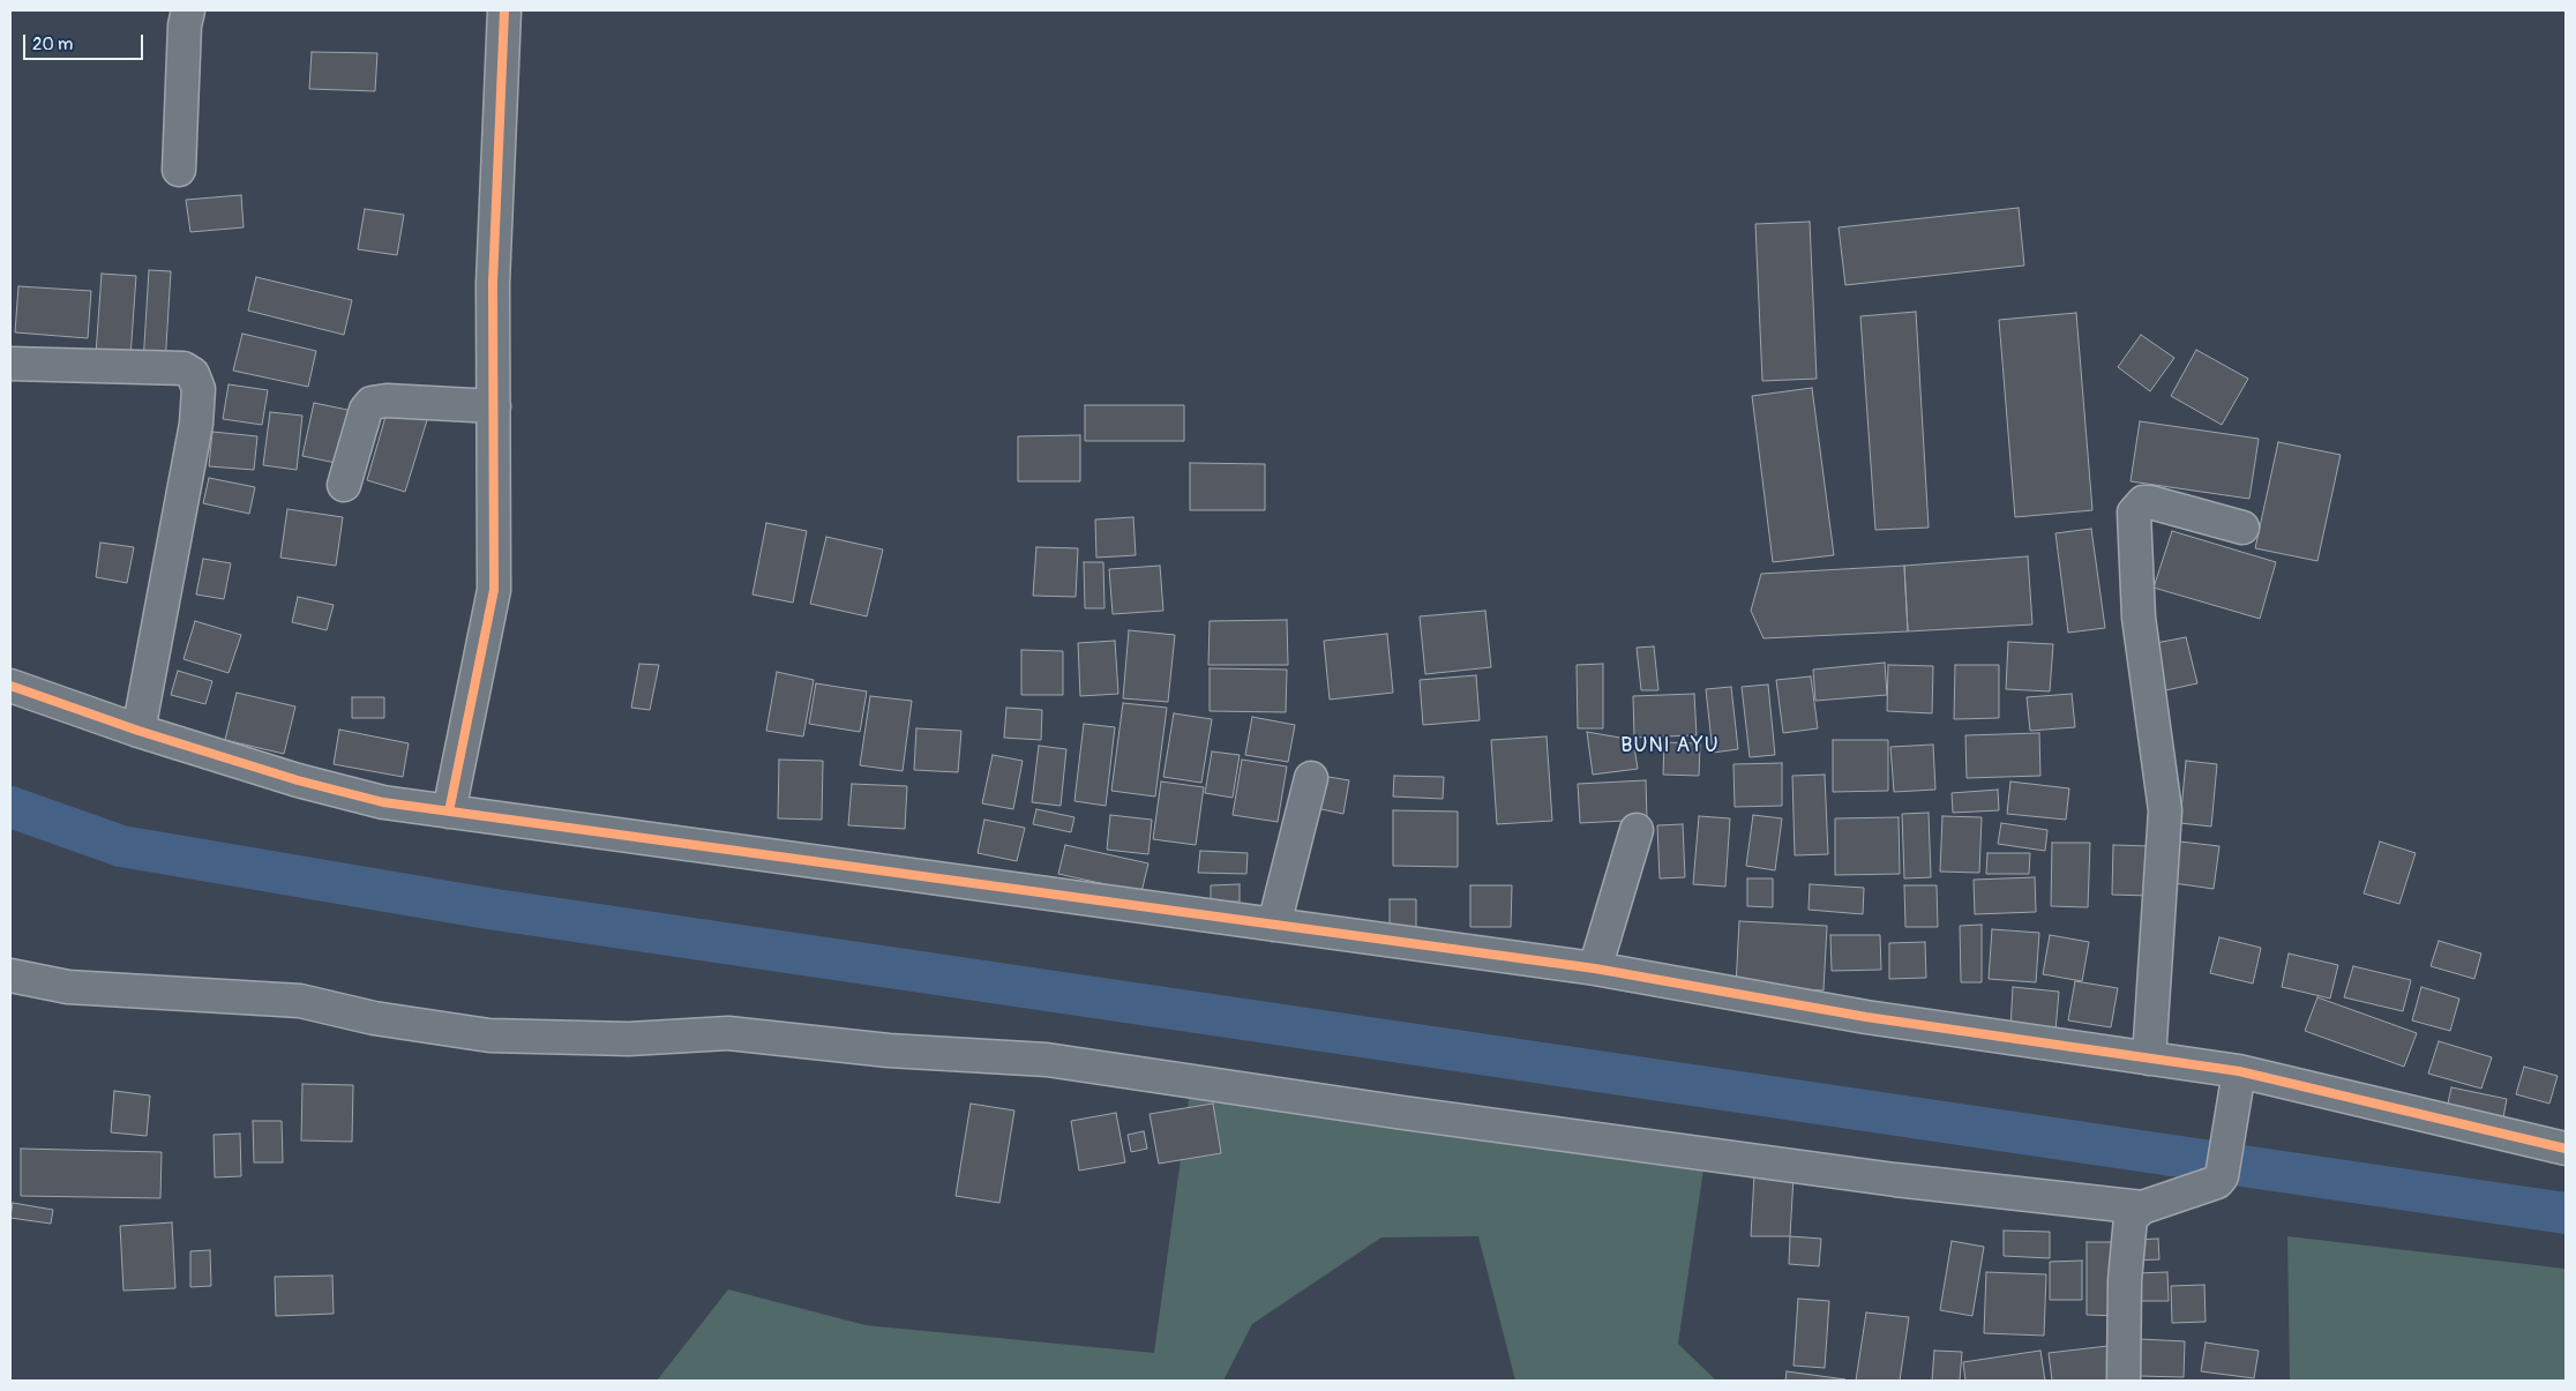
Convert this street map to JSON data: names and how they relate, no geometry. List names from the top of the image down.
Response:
{
  "districts": ["BUNI AYU"],
  "scale_bar": "20 m"
}
